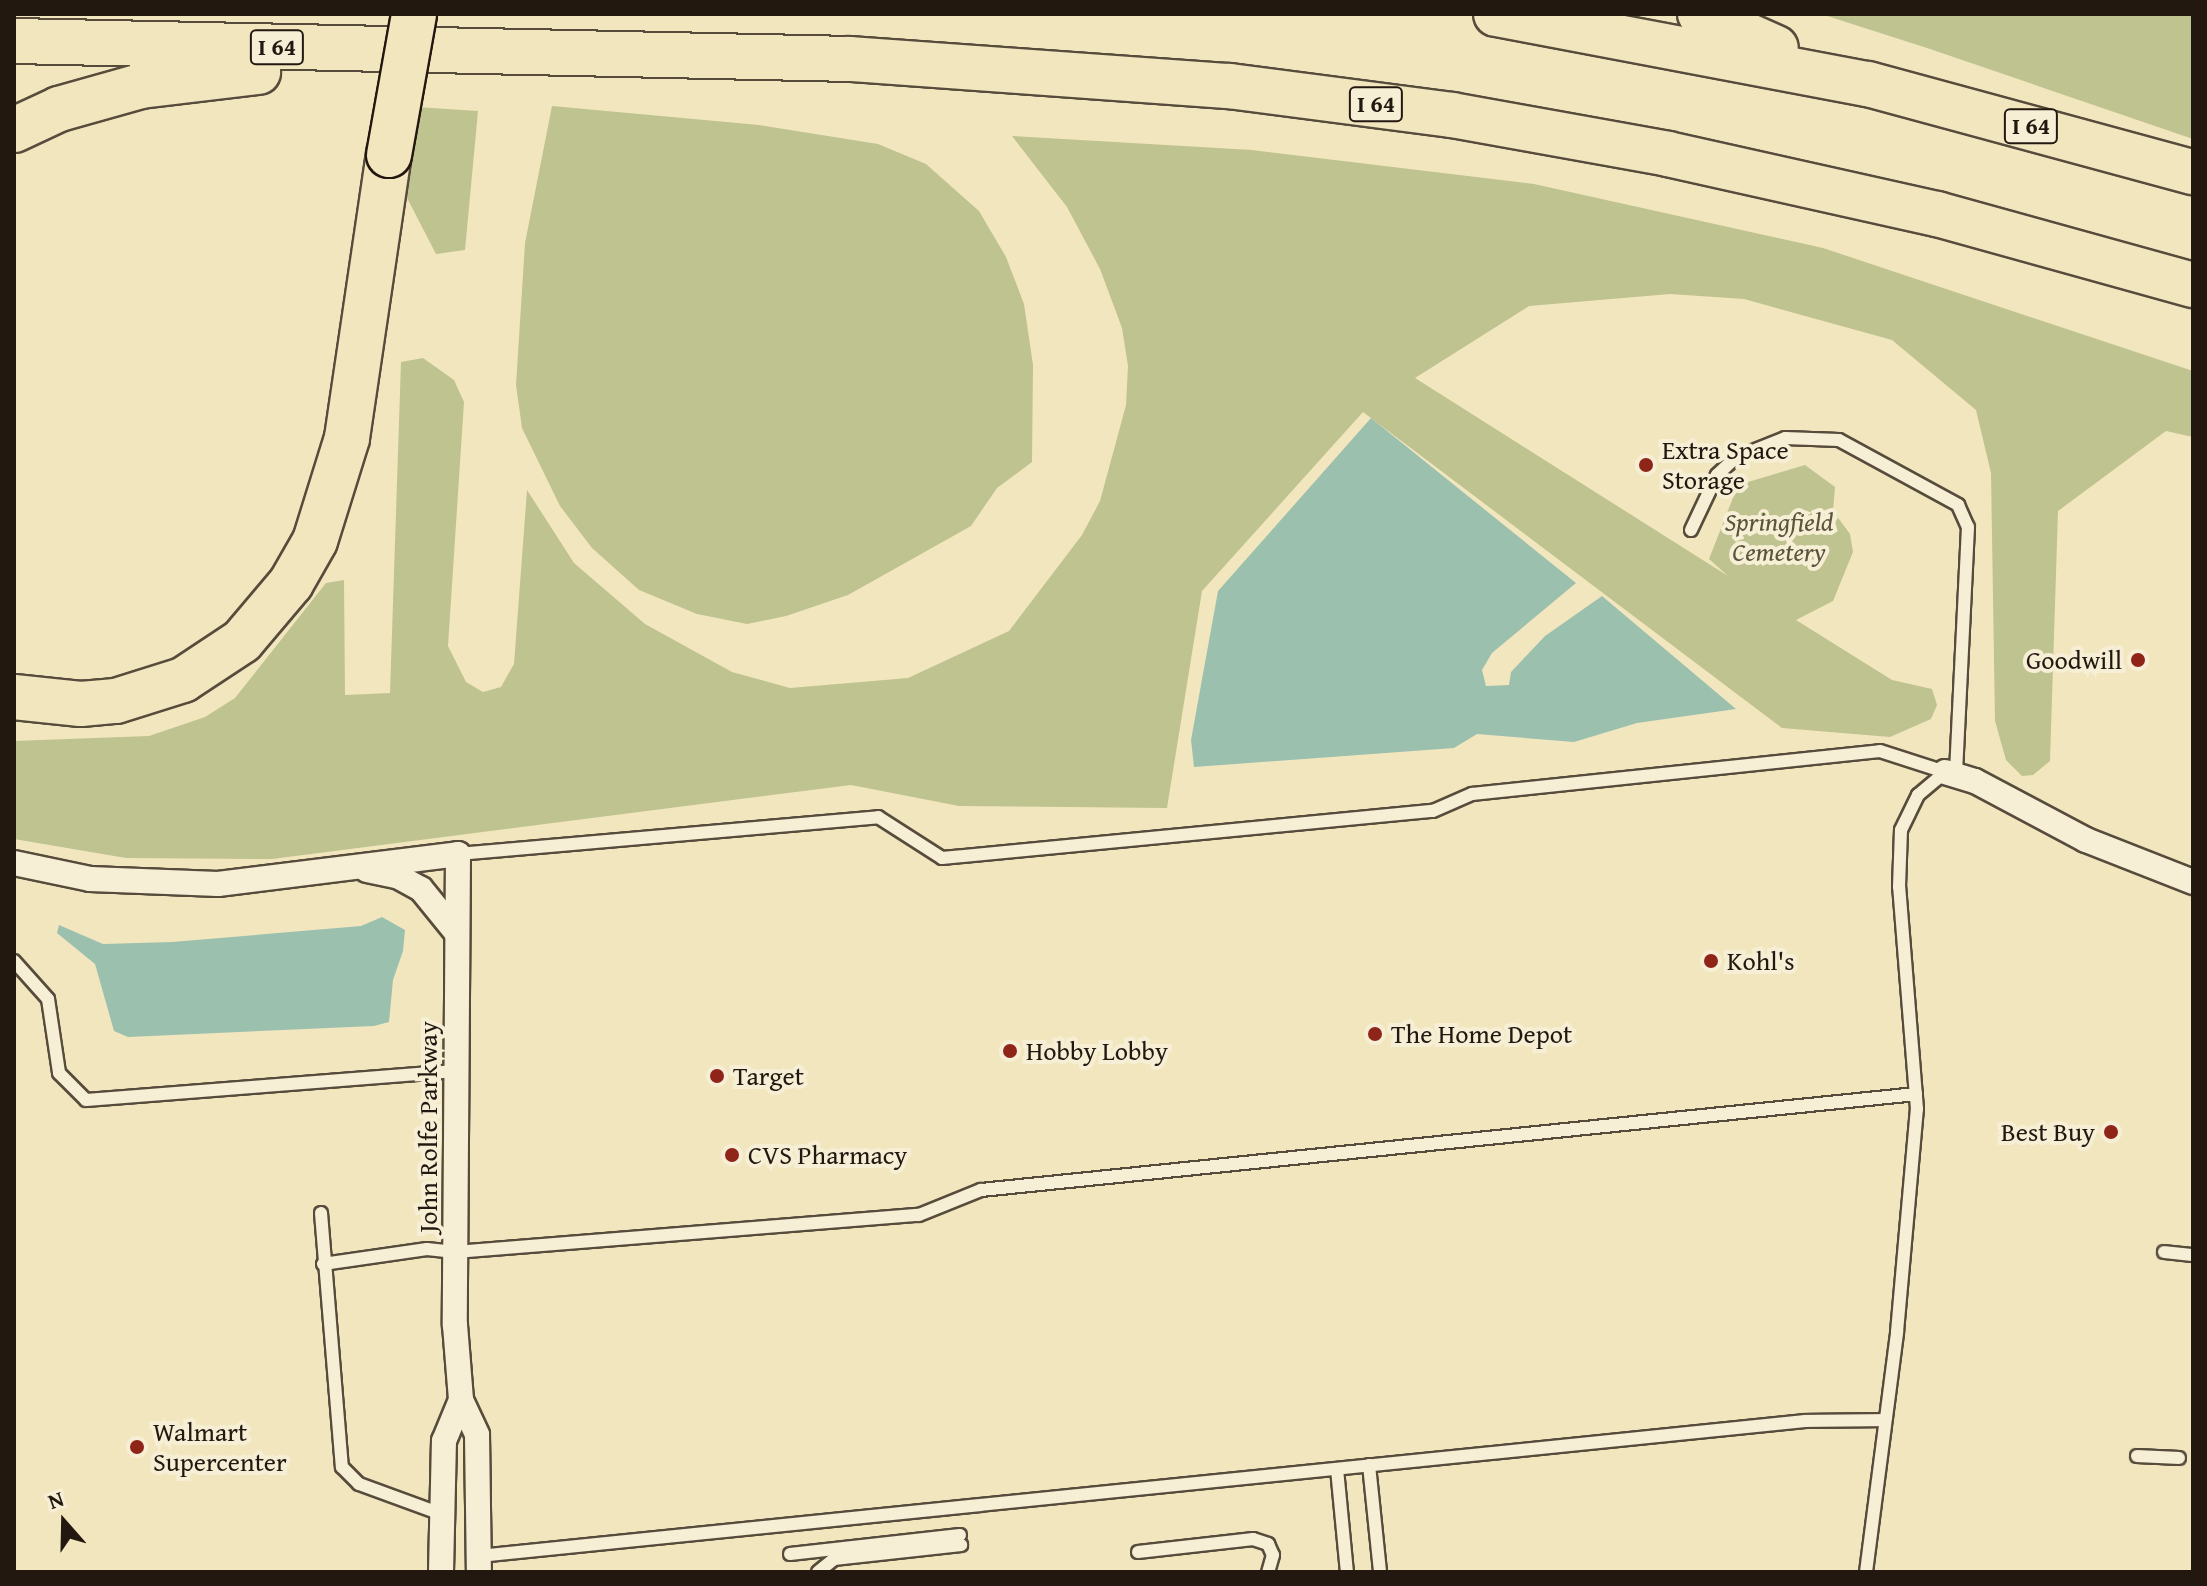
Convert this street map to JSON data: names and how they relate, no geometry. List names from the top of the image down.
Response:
{
  "streets": {
    "highway": ["I 64"],
    "street": ["John Rolfe Parkway"]
  },
  "parks": ["Springfield Cemetery"],
  "places": [
    "Extra Space Storage",
    "Goodwill",
    "Kohl's",
    "The Home Depot",
    "Hobby Lobby",
    "Target",
    "Best Buy",
    "CVS Pharmacy",
    "Walmart Supercenter"
  ],
  "north": "top"
}
